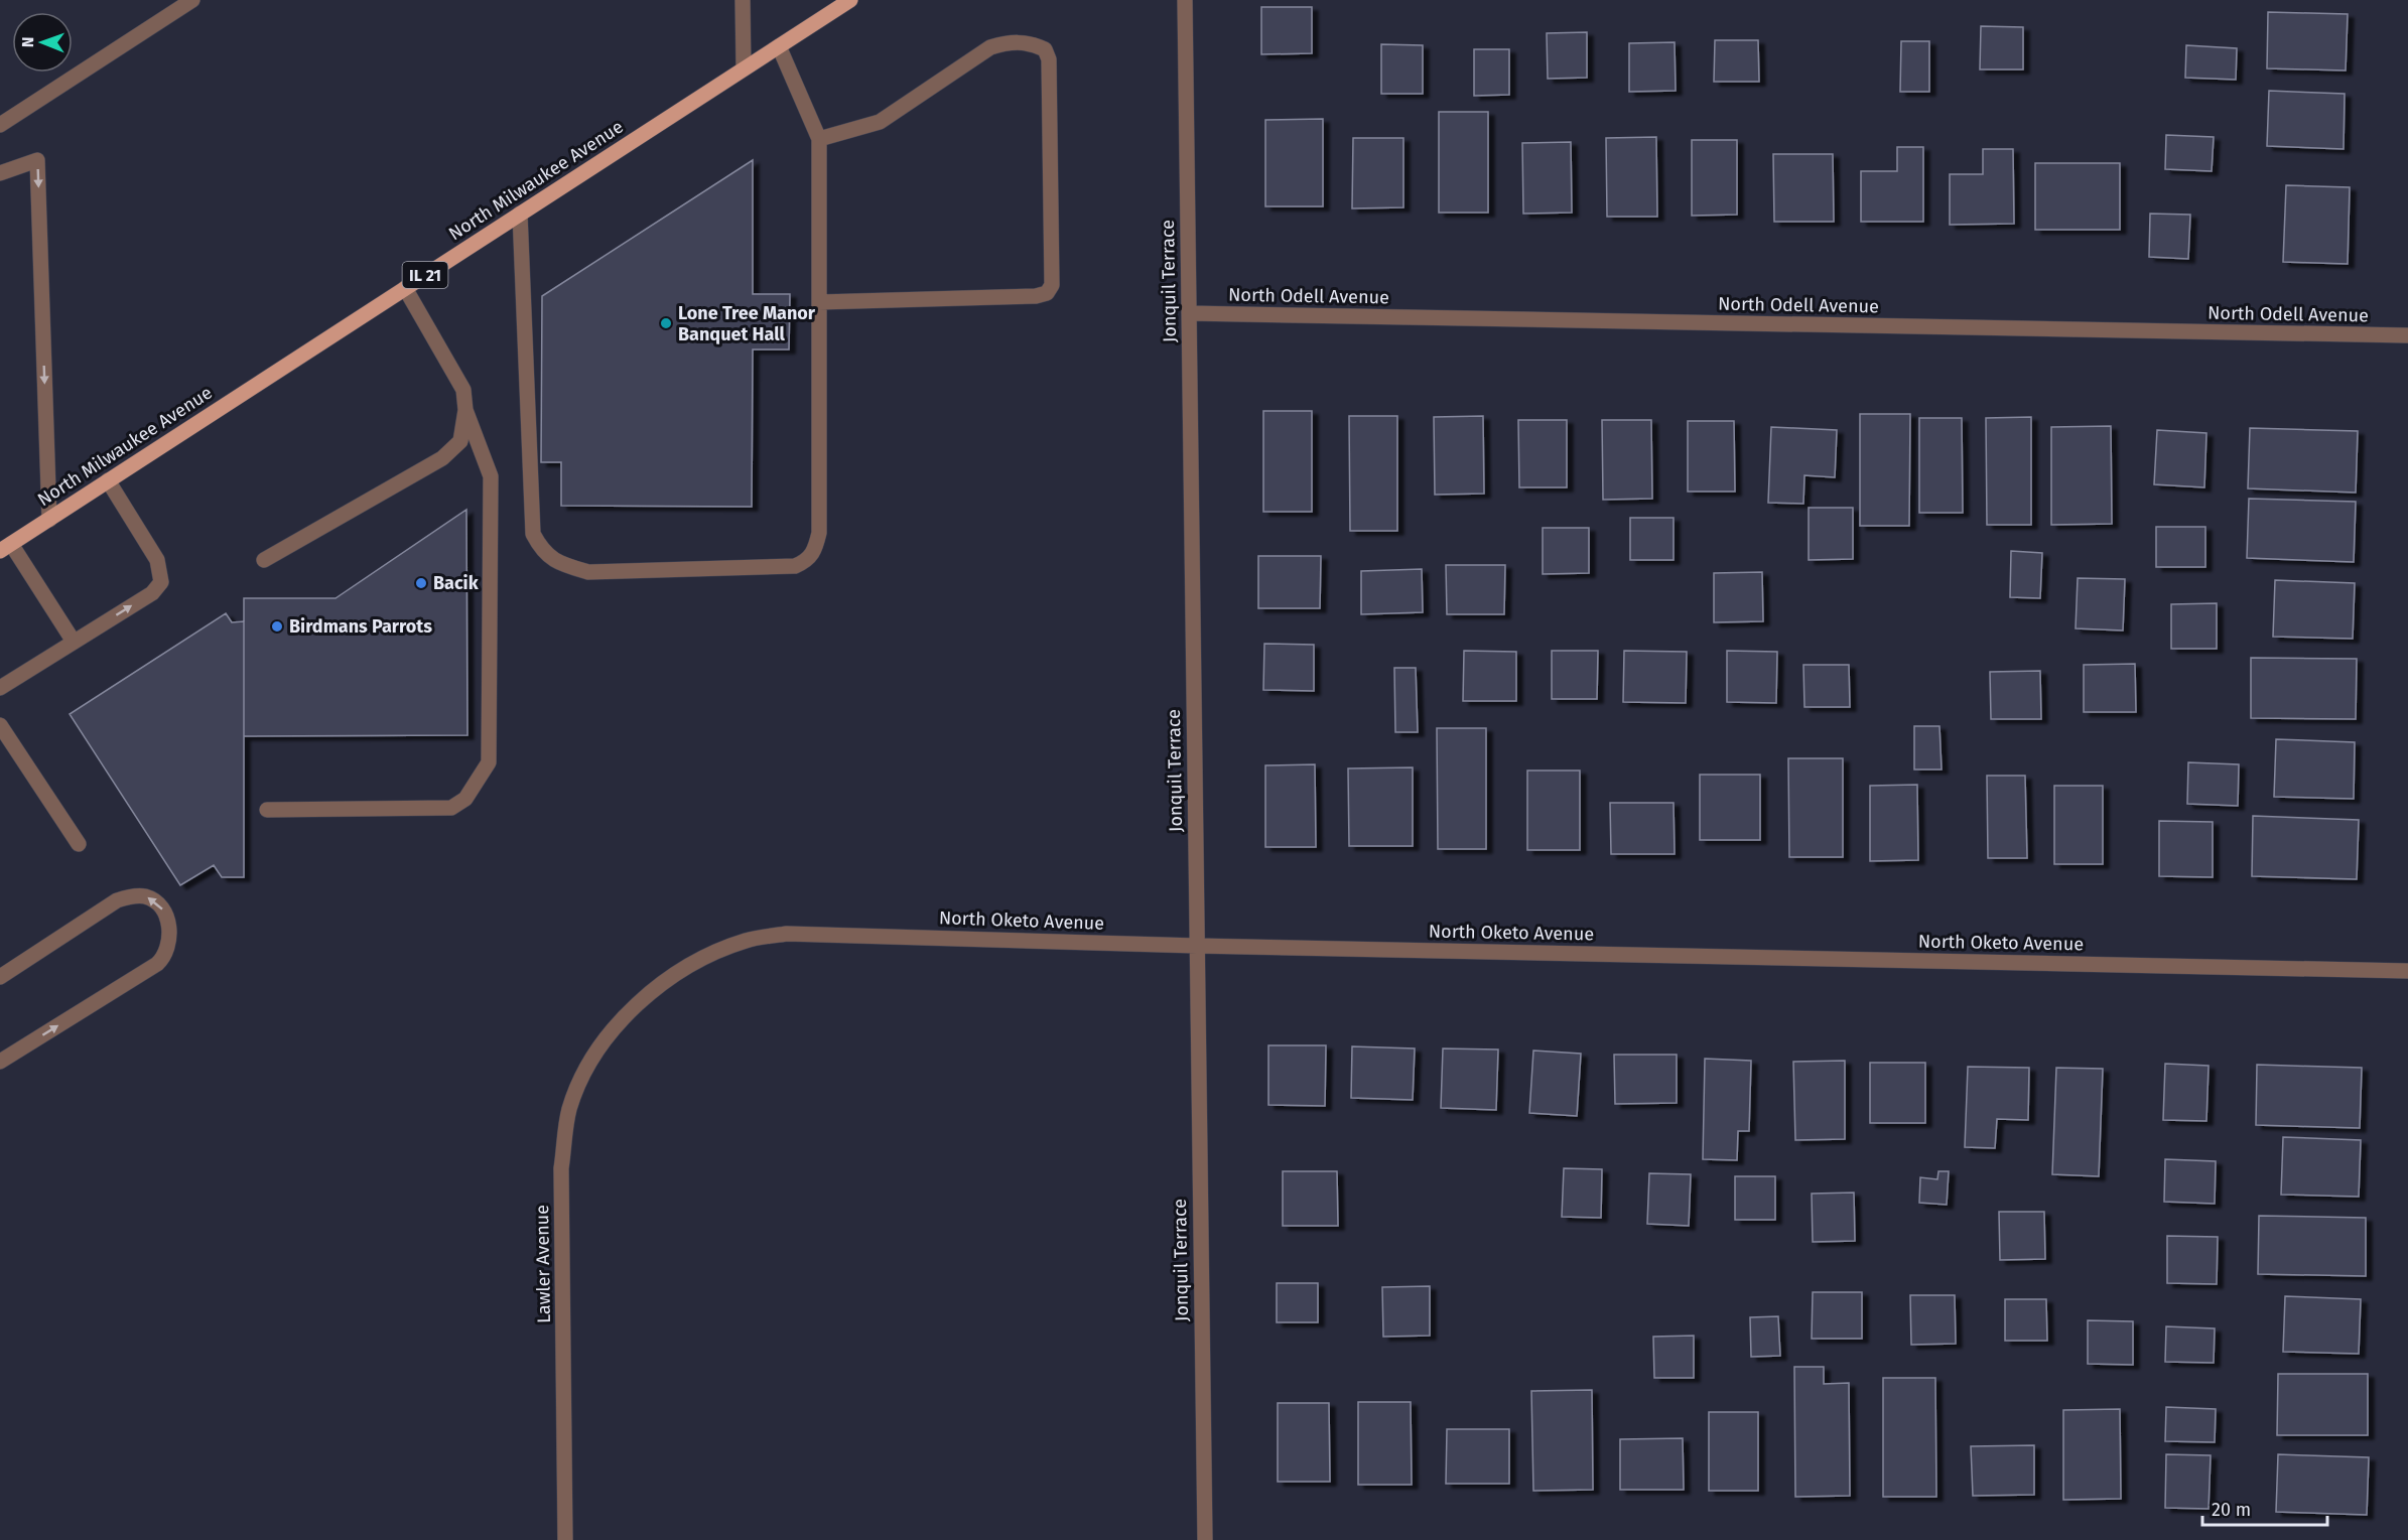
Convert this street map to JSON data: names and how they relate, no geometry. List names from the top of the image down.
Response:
{
  "streets": {
    "main road": ["North Milwaukee Avenue", "IL 21"],
    "street": [
      "Jonquil Terrace",
      "North Odell Avenue",
      "North Oketo Avenue",
      "Lawler Avenue"
    ]
  },
  "crossings": [
    ["Jonquil Terrace", "North Odell Avenue"],
    ["Jonquil Terrace", "North Oketo Avenue"],
    ["North Oketo Avenue", "Lawler Avenue"]
  ],
  "places": ["Lone Tree Manor Banquet Hall", "Bacik", "Birdmans Parrots"],
  "scale_bar": "20 m",
  "north": "left"
}
